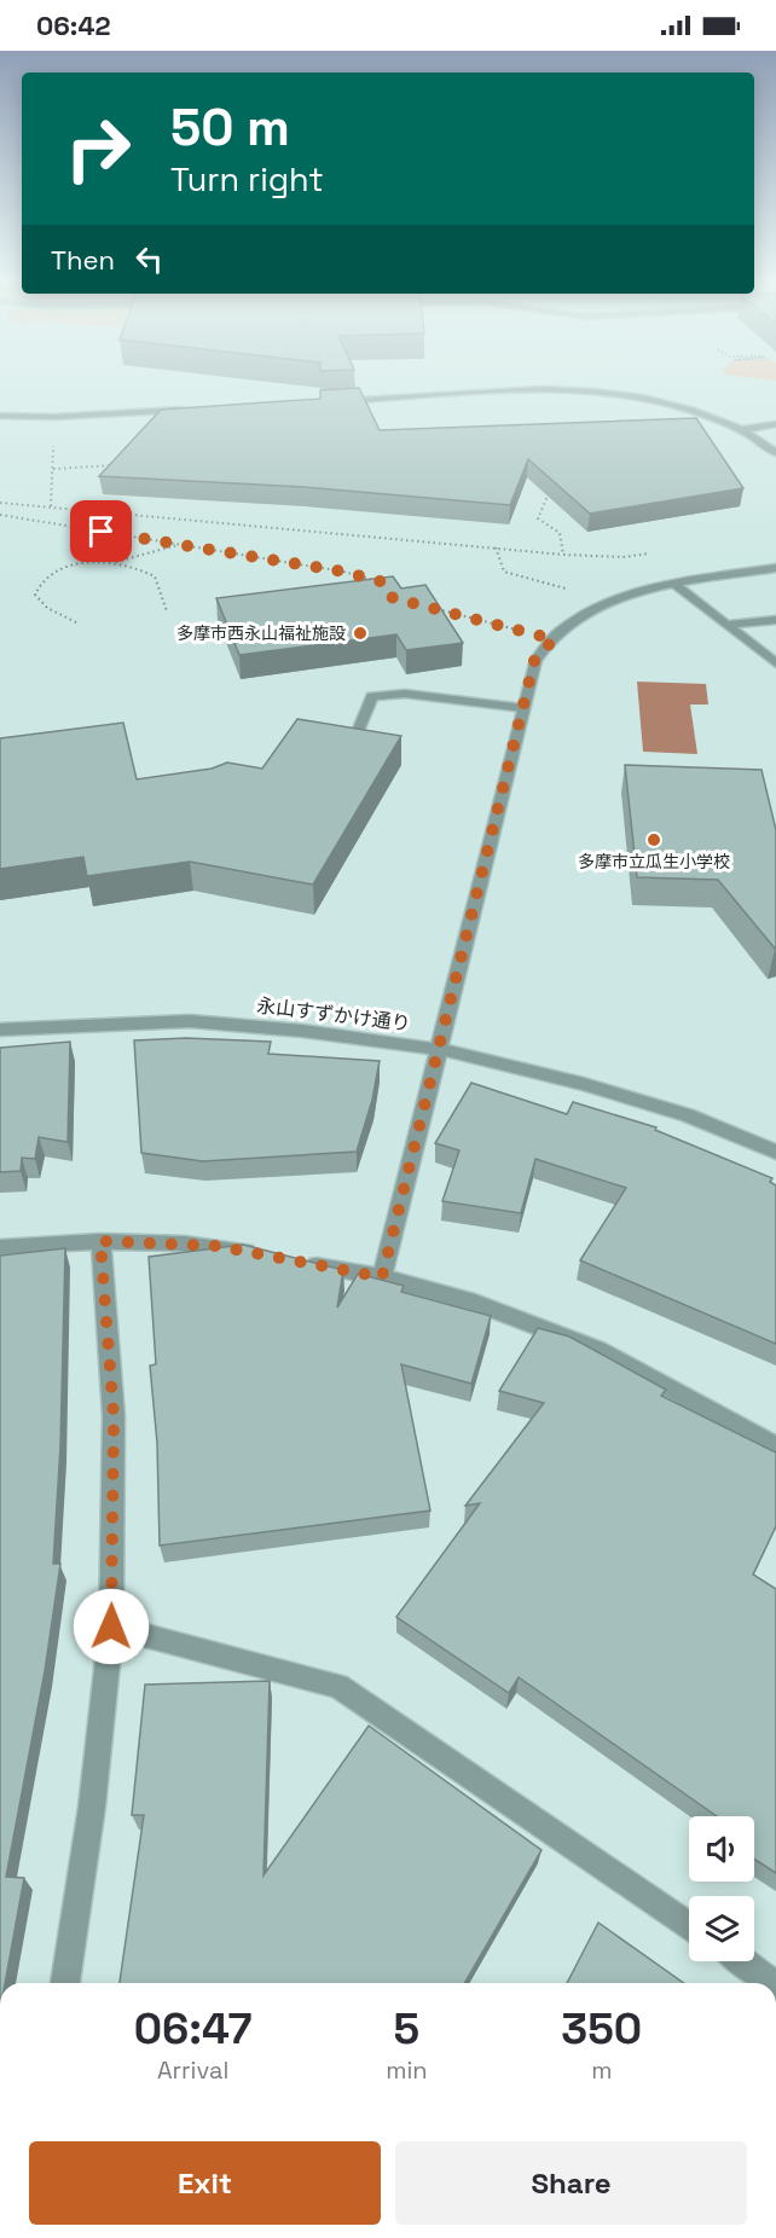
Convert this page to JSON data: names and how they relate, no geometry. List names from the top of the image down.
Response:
{
  "streets": {
    "street": ["永山すずかけ通り"]
  },
  "places": ["多摩市西永山福祉施設", "多摩市立瓜生小学校"],
  "page": {
    "status": "06:42",
    "turn": ["50 m", "Turn right"],
    "then": "Then",
    "eta": [
      "06:47",
      "Arrival",
      "5",
      "min",
      "350",
      "m"
    ],
    "buttons": ["Exit", "Share"]
  }
}
